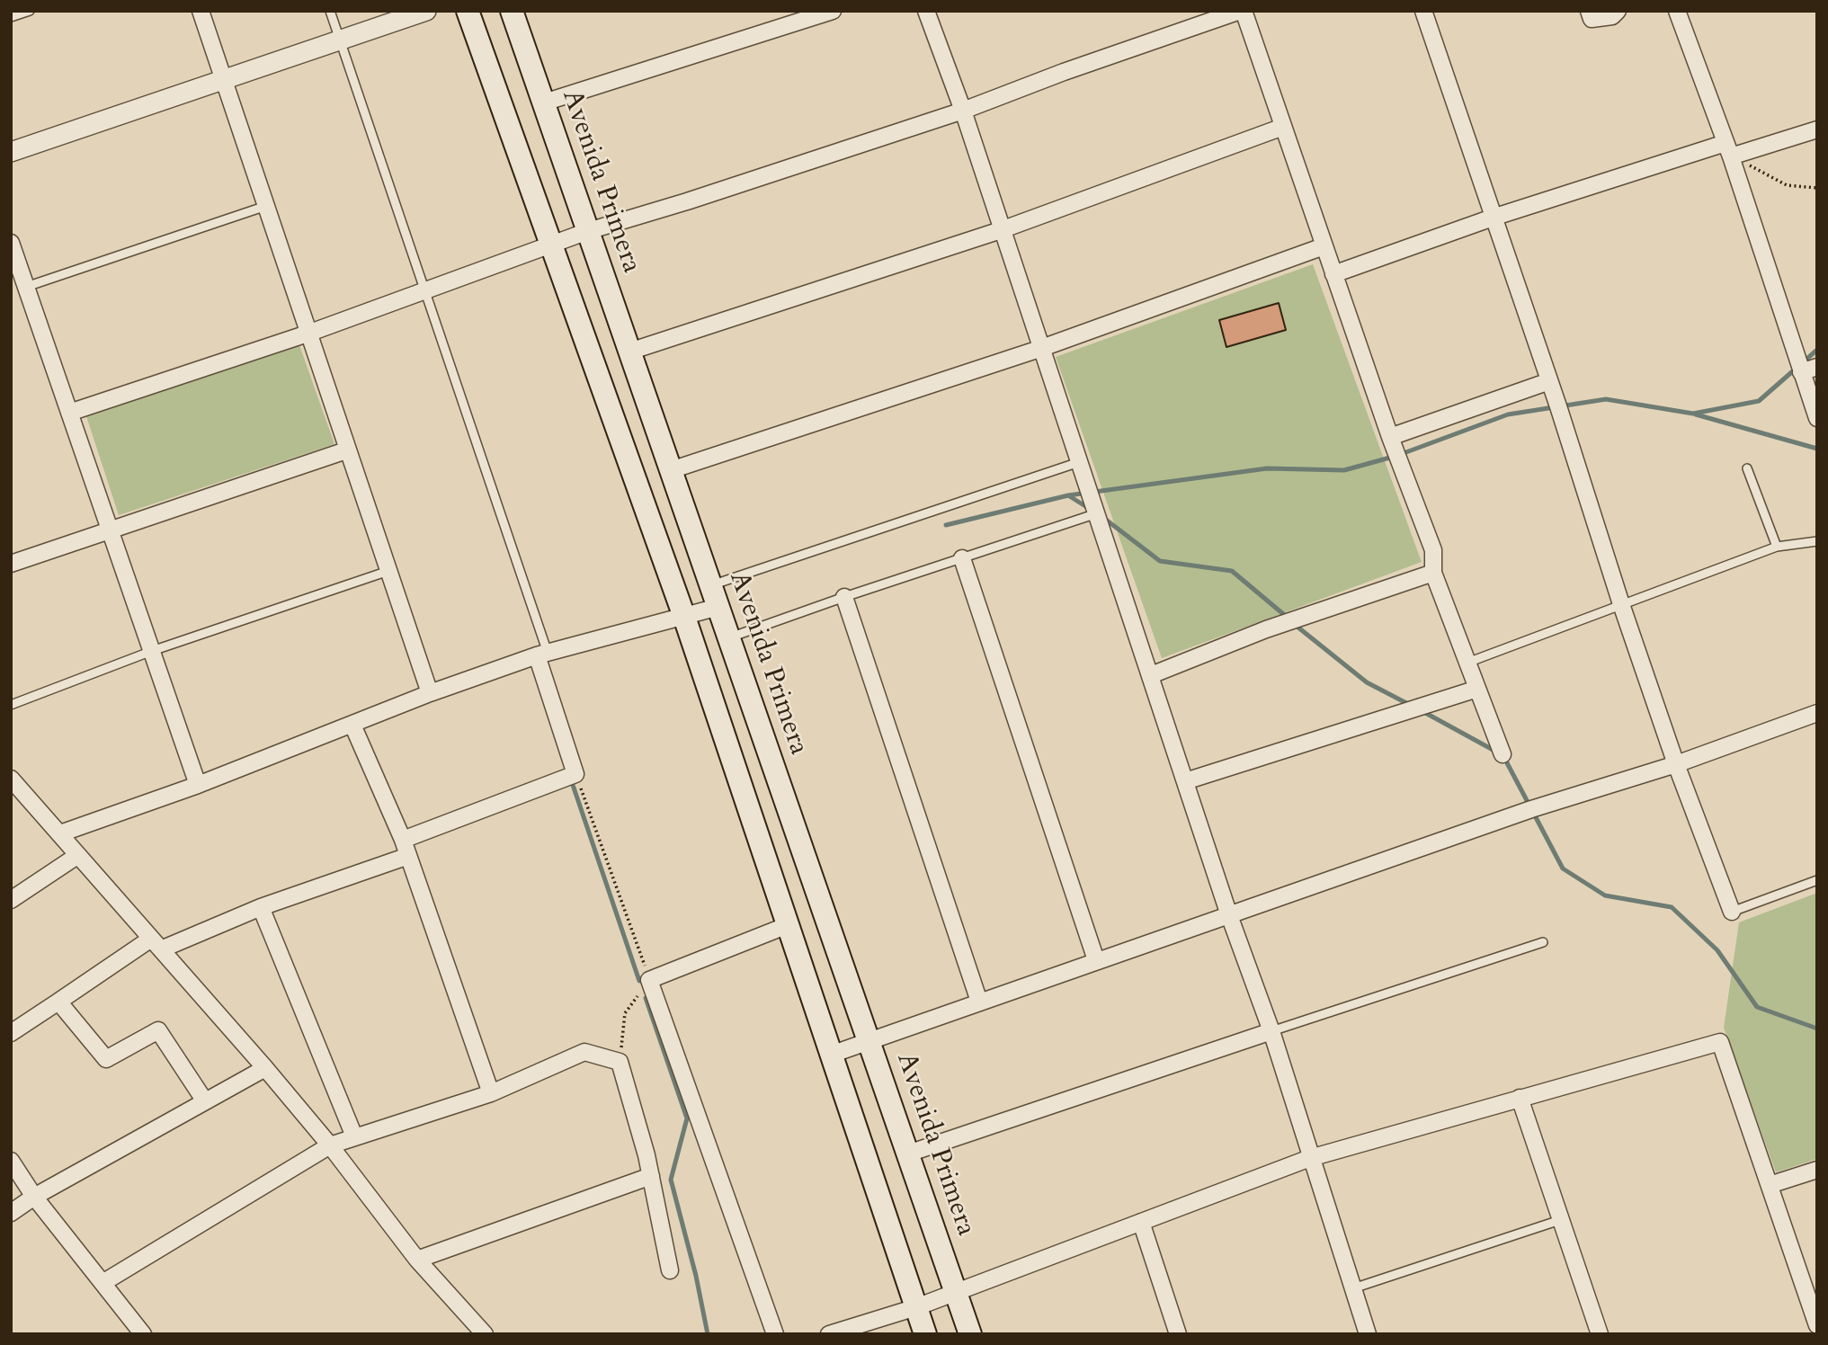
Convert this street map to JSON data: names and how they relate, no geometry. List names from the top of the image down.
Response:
{
  "streets": {
    "main road": ["Avenida Primera"]
  }
}
